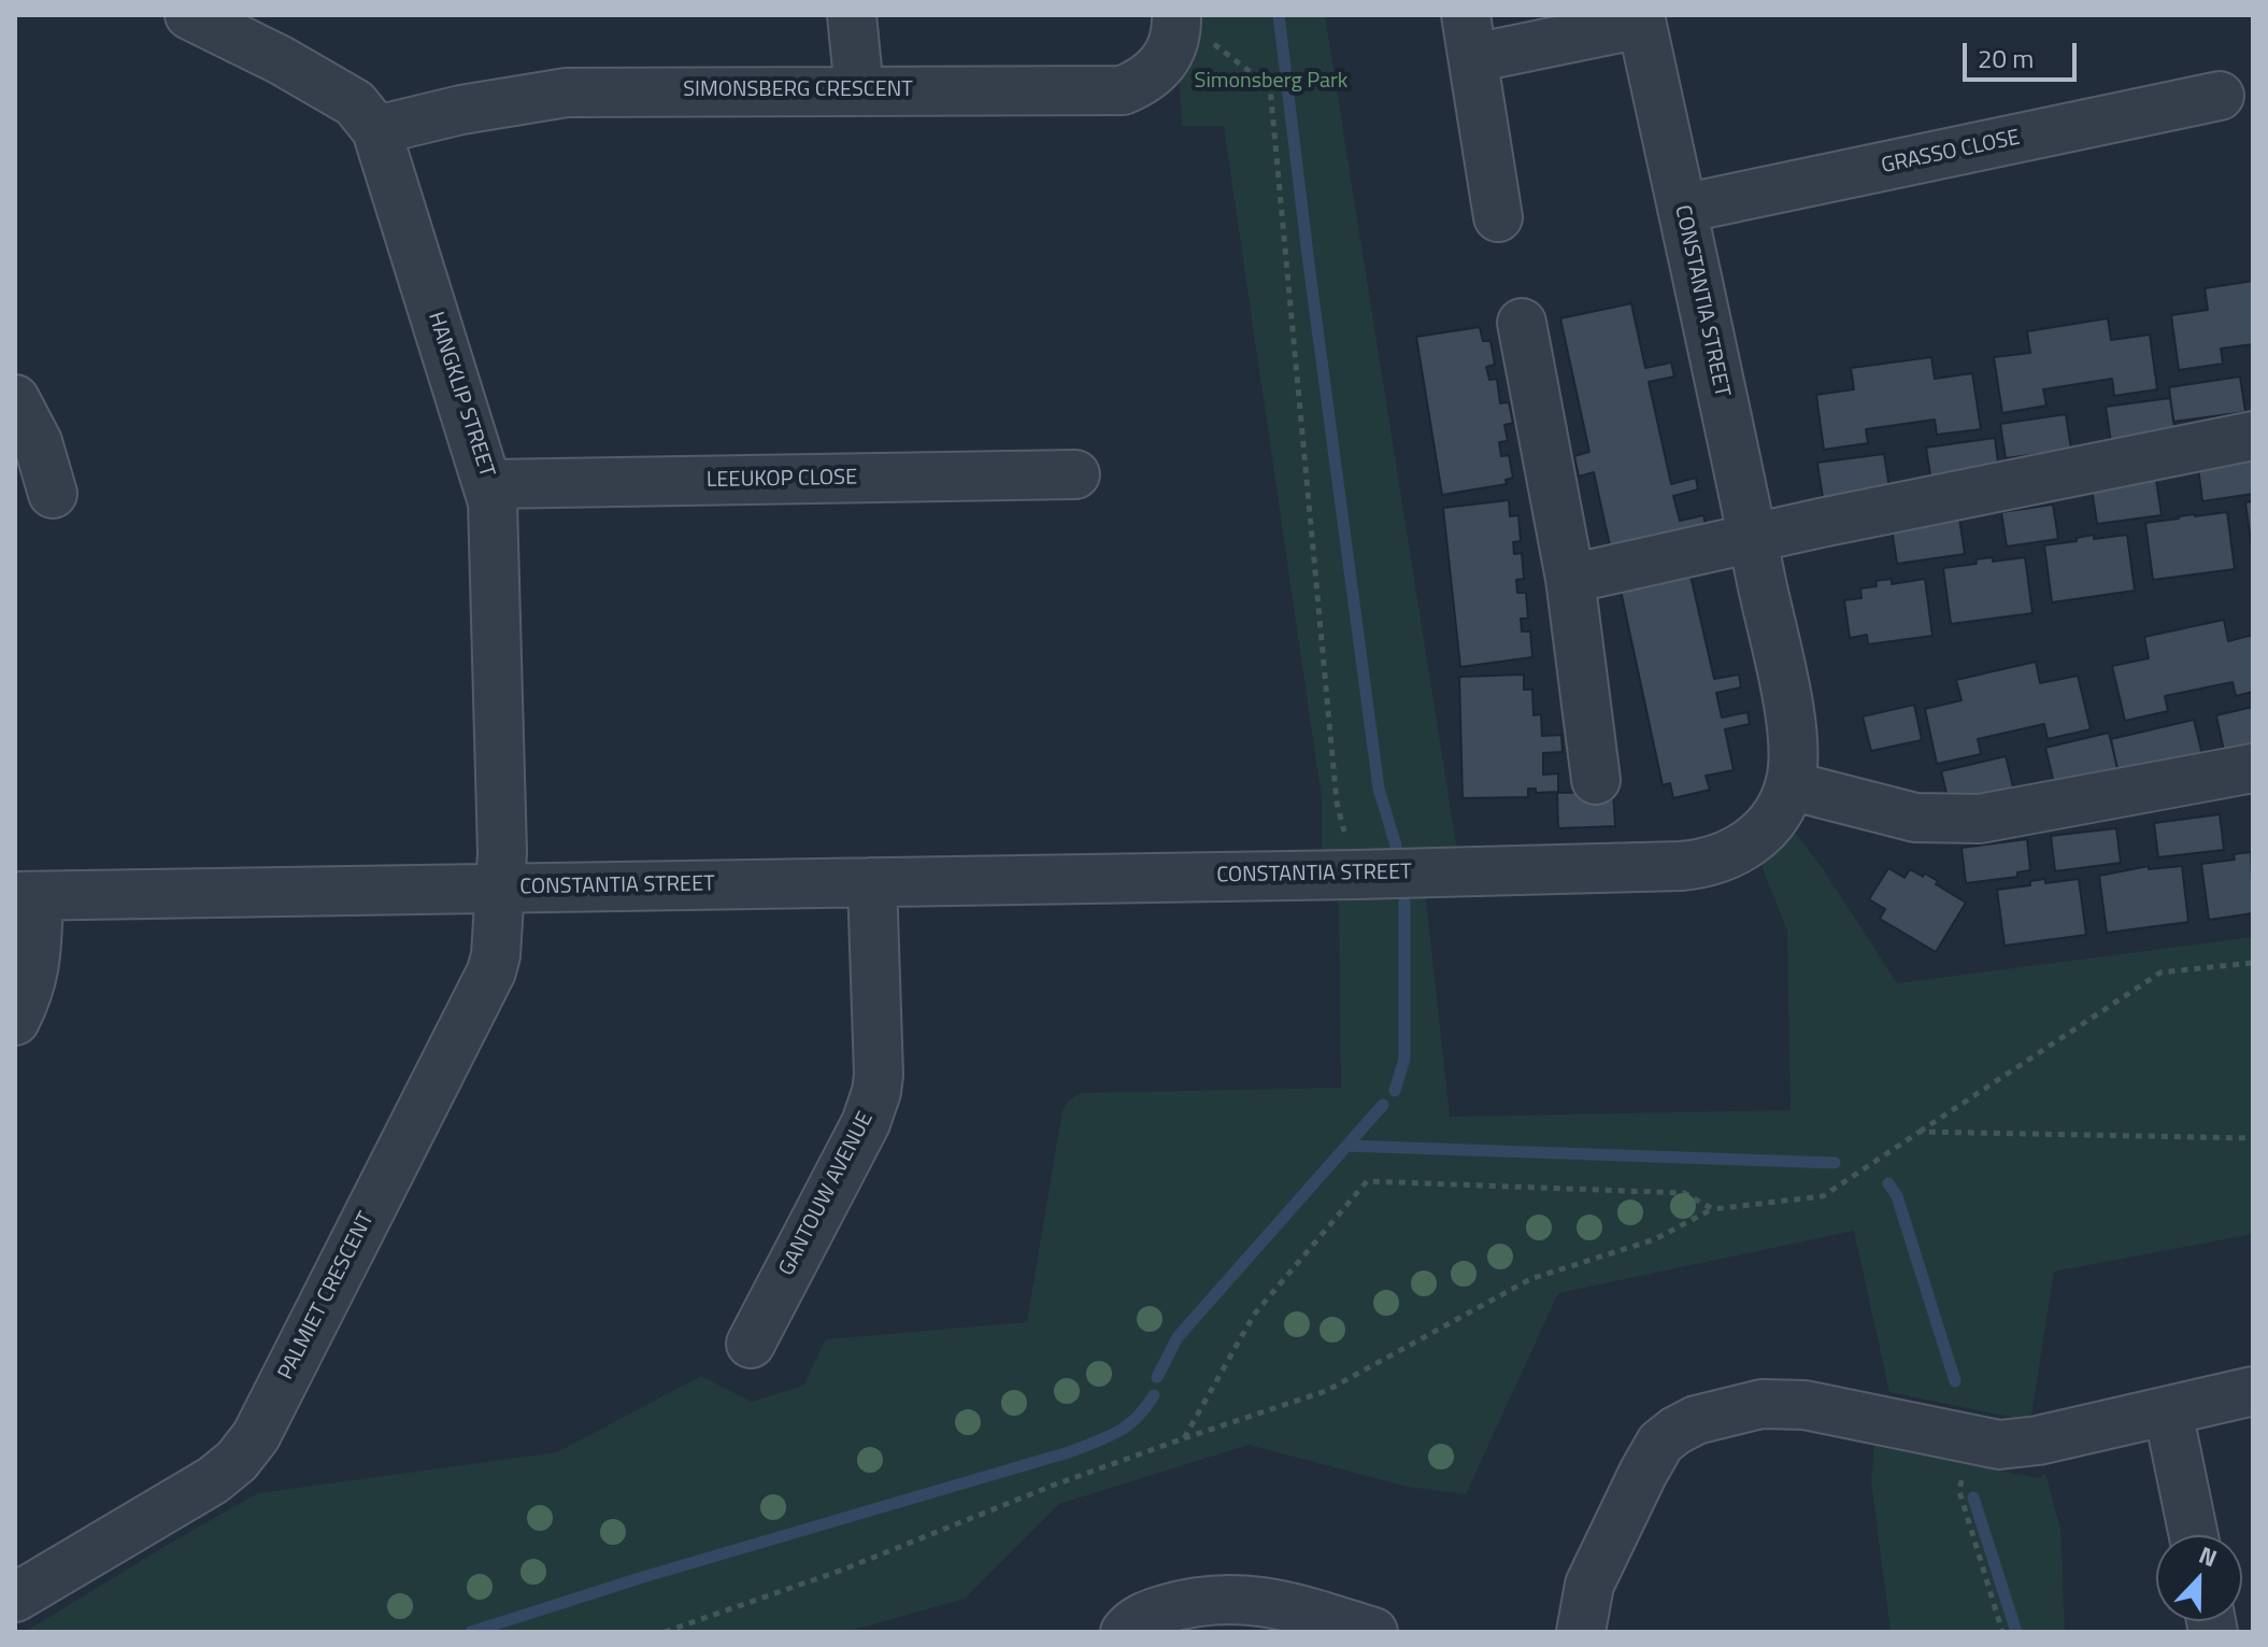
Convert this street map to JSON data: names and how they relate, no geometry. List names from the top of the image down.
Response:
{
  "streets": {
    "street": [
      "SIMONSBERG CRESCENT",
      "GRASSO CLOSE",
      "CONSTANTIA STREET",
      "HANGKLIP STREET",
      "LEEUKOP CLOSE",
      "GANTOUW AVENUE",
      "PALMIET CRESCENT"
    ]
  },
  "crossings": [
    ["SIMONSBERG CRESCENT", "HANGKLIP STREET"],
    ["GRASSO CLOSE", "CONSTANTIA STREET"],
    ["CONSTANTIA STREET", "HANGKLIP STREET"],
    ["CONSTANTIA STREET", "GANTOUW AVENUE"],
    ["CONSTANTIA STREET", "PALMIET CRESCENT"],
    ["HANGKLIP STREET", "LEEUKOP CLOSE"],
    ["HANGKLIP STREET", "PALMIET CRESCENT"]
  ],
  "parks": ["Simonsberg Park"],
  "scale_bar": "20 m",
  "north": "top"
}
